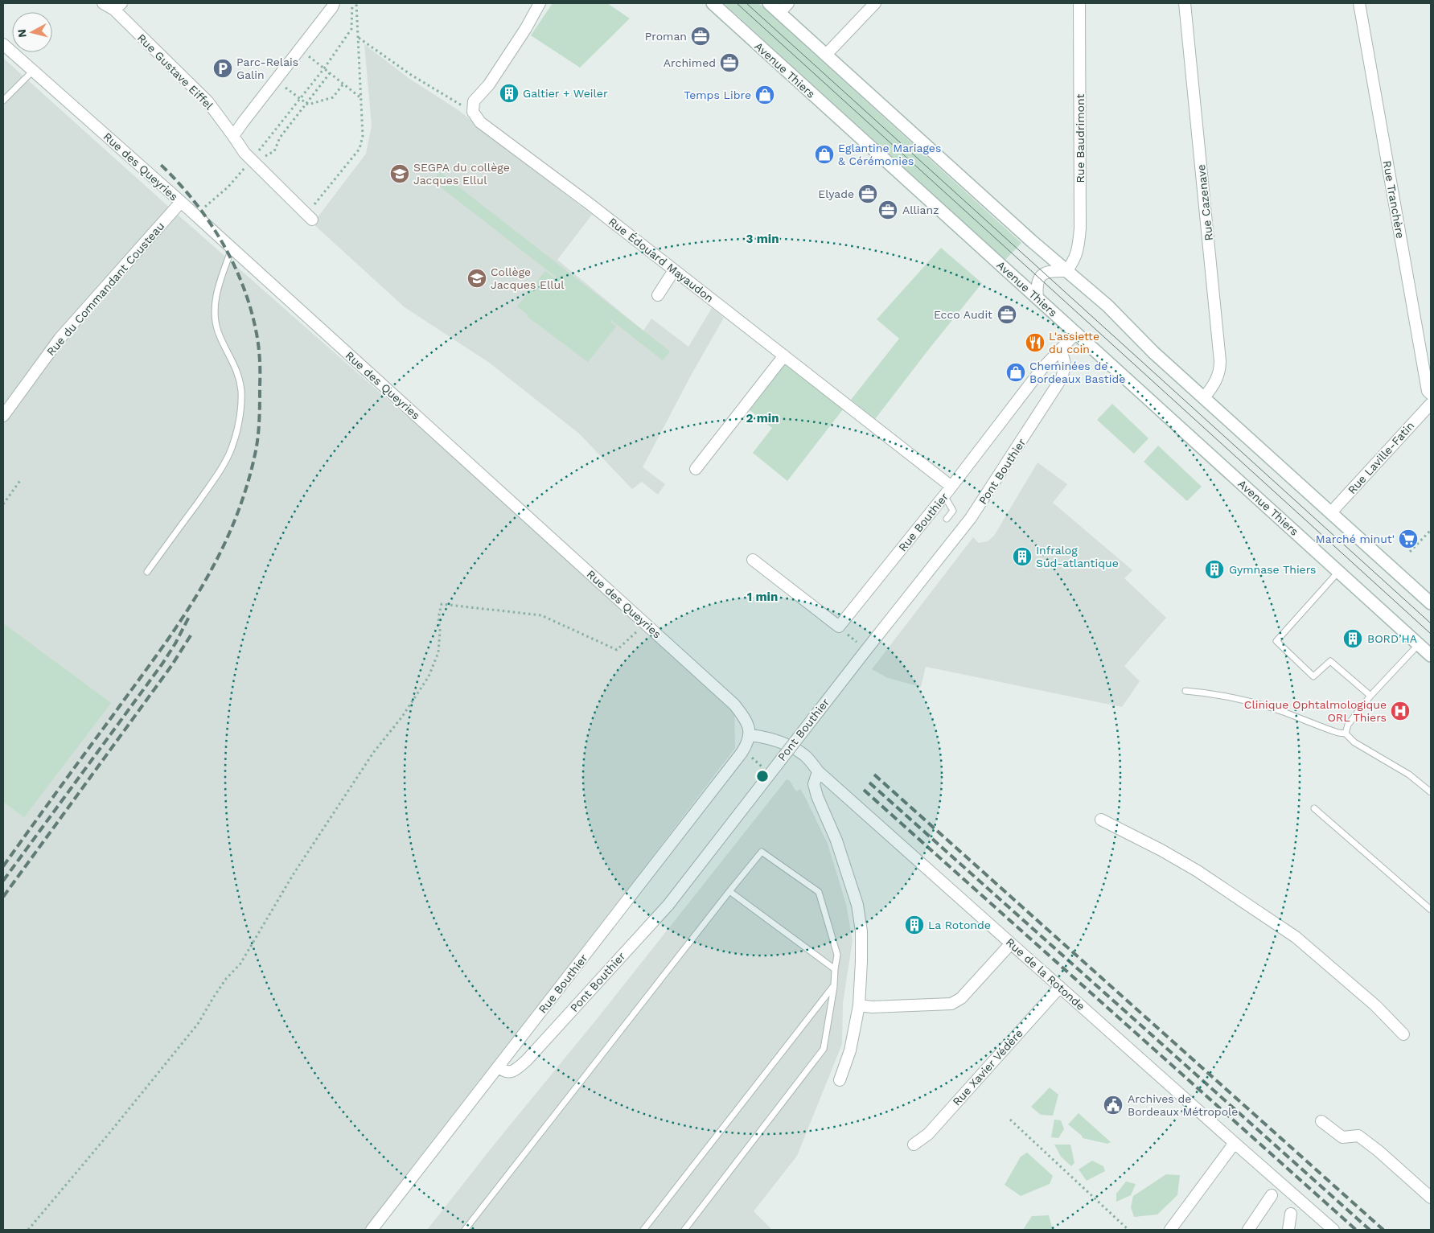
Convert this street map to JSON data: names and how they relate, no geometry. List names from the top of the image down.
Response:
{
  "streets": {
    "street": [
      "Avenue Thiers",
      "Rue Gustave Eiffel",
      "Rue Baudrimont",
      "Rue des Queyries",
      "Rue Tranchère",
      "Rue Cazenave",
      "Rue Édouard Mayaudon",
      "Rue du Commandant Cousteau",
      "Rue Laville-Fatin",
      "Pont Bouthier",
      "Rue Bouthier",
      "Rue de la Rotonde",
      "Rue Xavier Védère"
    ]
  },
  "crossings": [
    ["Avenue Thiers", "Rue Bouthier"],
    ["Rue des Queyries", "Rue du Commandant Cousteau"],
    ["Rue des Queyries", "Rue Bouthier"],
    ["Rue des Queyries", "Rue de la Rotonde"],
    ["Rue Édouard Mayaudon", "Rue Bouthier"],
    ["Pont Bouthier", "Rue Bouthier"],
    ["Rue Bouthier", "Rue de la Rotonde"],
    ["Rue de la Rotonde", "Rue Xavier Védère"]
  ],
  "places": {
    "office": [
      "Proman",
      "Archimed",
      "Elyade",
      "Allianz",
      "Ecco Audit"
    ],
    "parking": ["Parc-Relais Galin"],
    "building": [
      "Galtier + Weiler",
      "Infralog Sud-atlantique",
      "Gymnase Thiers",
      "BORD’HA",
      "La Rotonde"
    ],
    "shop": ["Temps Libre", "Eglantine Mariages & Cérémonies", "Cheminées de Bordeaux Bastide"],
    "school or university": ["SEGPA du collège Jacques Ellul", "Collège Jacques Ellul"],
    "restaurant": ["L'assiette du coin"],
    "supermarket": ["Marché minut'"],
    "hospital": ["Clinique Ophtalmologique ORL Thiers"],
    "public building": ["Archives de Bordeaux Métropole"]
  },
  "north": "left",
  "rings": ["3 min", "2 min", "1 min"]
}
